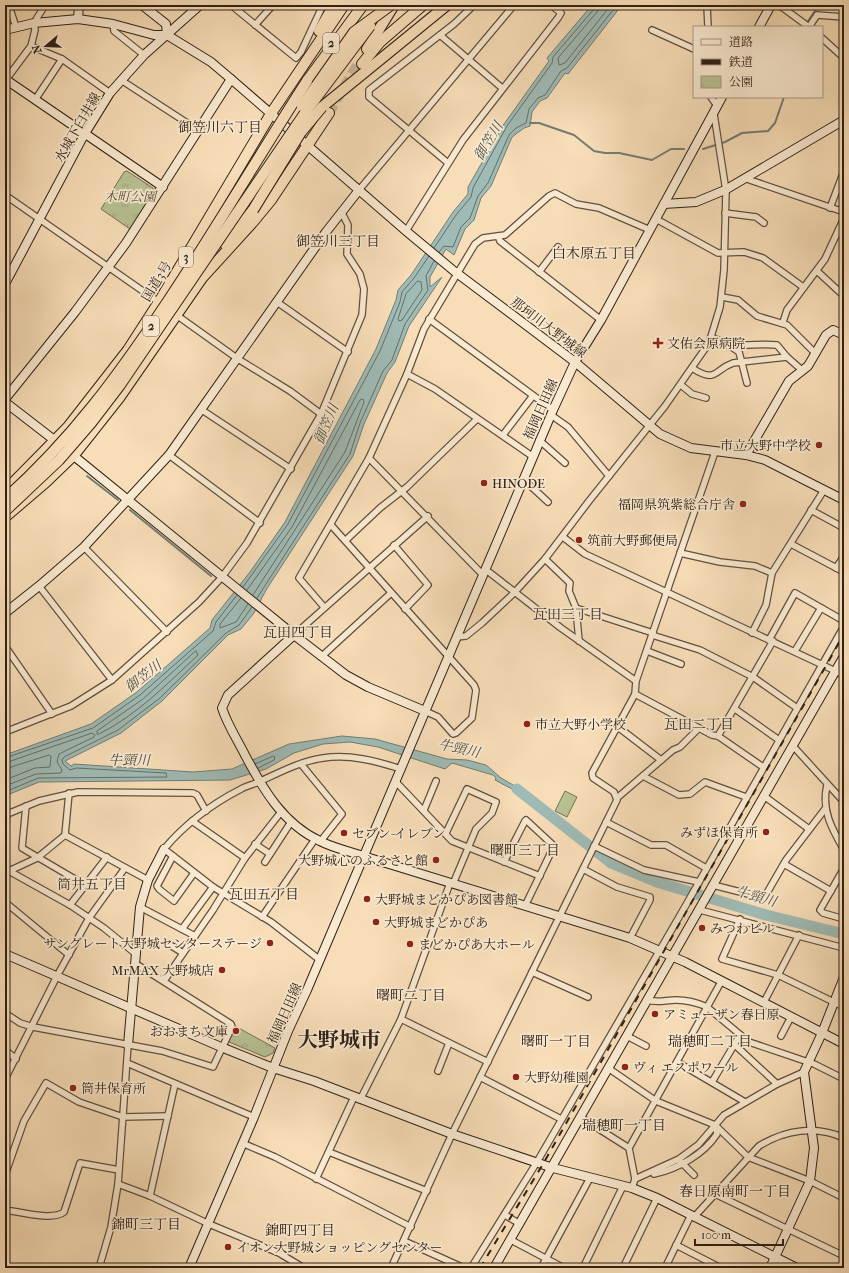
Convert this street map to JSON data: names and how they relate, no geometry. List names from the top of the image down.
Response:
{
  "streets": {
    "highway": ["2", "3", "国道3号"],
    "street": ["水城下臼井線", "那珂川大野城線", "福岡日田線"]
  },
  "crossings": [
    ["水城下臼井線", "那珂川大野城線"],
    ["3", "那珂川大野城線"],
    ["国道3号", "那珂川大野城線"],
    ["那珂川大野城線", "福岡日田線"]
  ],
  "districts": [
    "御笠川六丁目",
    "御笠川三丁目",
    "白木原五丁目",
    "瓦田三丁目",
    "瓦田四丁目",
    "瓦田二丁目",
    "曙町三丁目",
    "筒井五丁目",
    "瓦田五丁目",
    "曙町二丁目",
    "大野城市",
    "曙町一丁目",
    "瑞穂町二丁目",
    "瑞穂町一丁目",
    "春日原南町一丁目",
    "錦町三丁目",
    "錦町四丁目"
  ],
  "water": ["御笠川", "牛頸川"],
  "parks": ["木町公園"],
  "places": {
    "health": ["文佑会原病院"],
    "other": [
      "市立大野中学校",
      "HINODE",
      "福岡県筑紫総合庁舎",
      "筑前大野郵便局",
      "市立大野小学校",
      "みずほ保育所",
      "セブン-イレブン",
      "大野城心のふるさと館",
      "大野城まどかぴあ図書館",
      "大野城まどかぴあ",
      "みつわビル",
      "サングレート大野城センターステージ",
      "まどかぴあ大ホール",
      "MrMAX 大野城店",
      "アミューザン春日原",
      "おおまち文庫",
      "ヴィ エスポワール",
      "大野幼稚園",
      "筒井保育所",
      "イオン大野城ショッピングセンター"
    ]
  },
  "legend": ["道路", "鉄道", "公園"],
  "scale_bar": "100 m",
  "north": "left"
}
